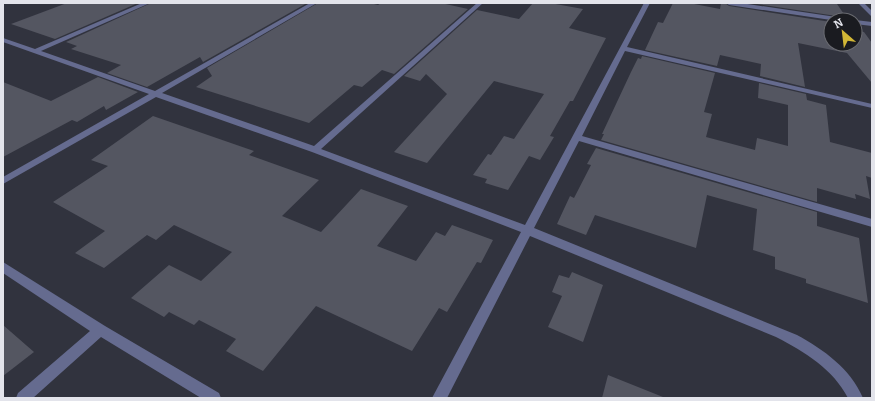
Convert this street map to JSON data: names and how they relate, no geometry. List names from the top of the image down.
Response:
{
  "north": "top left"
}
